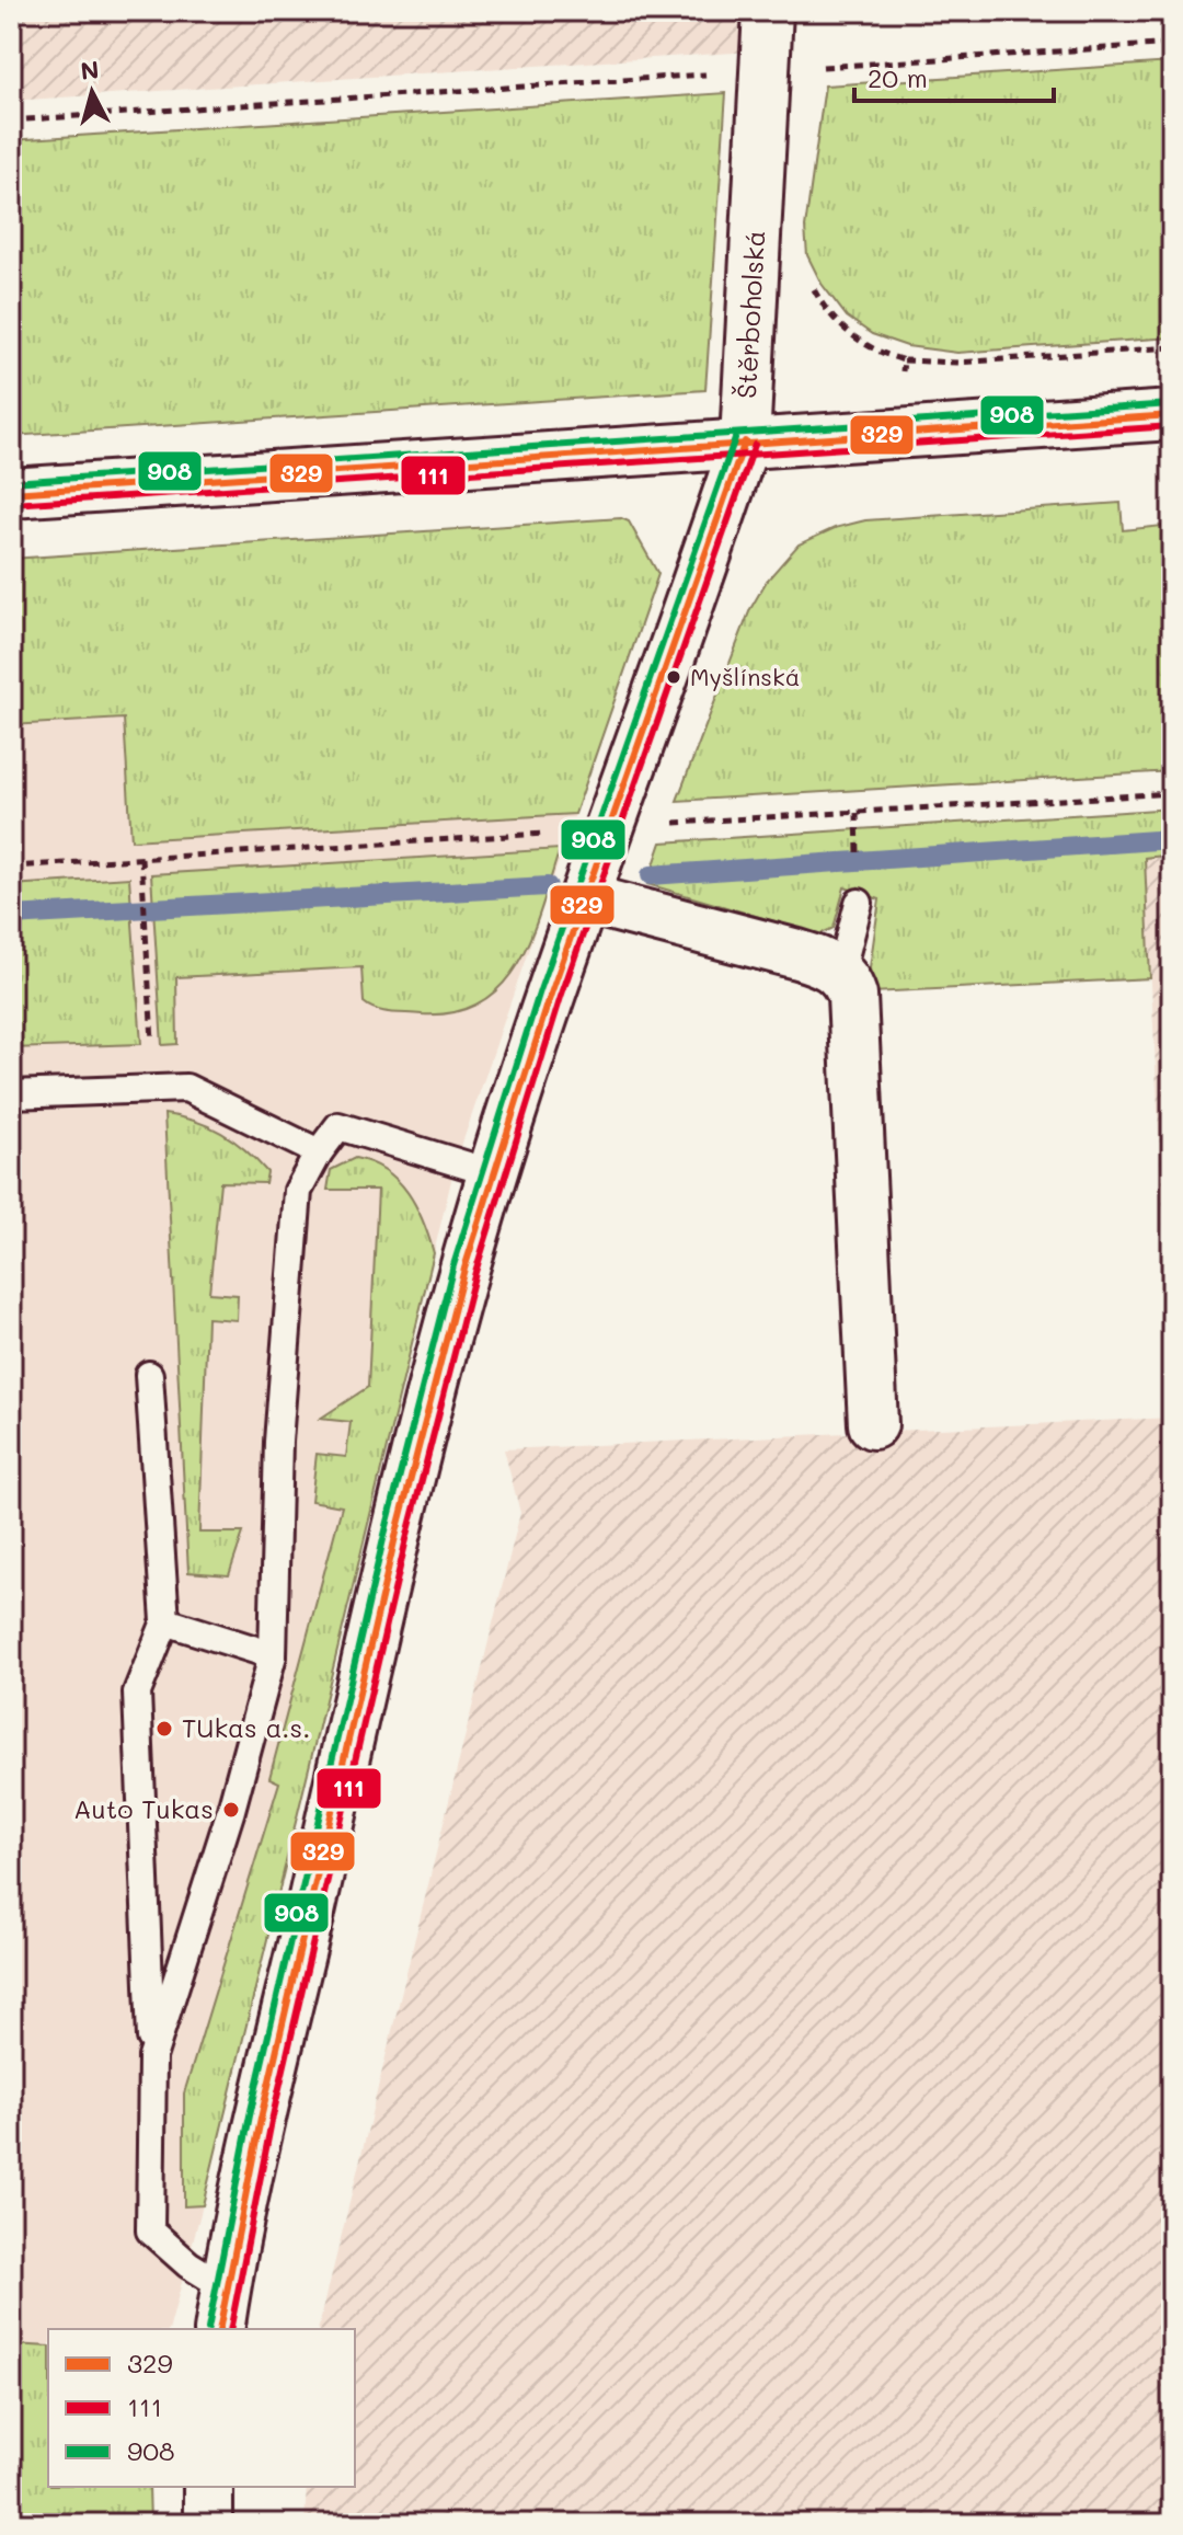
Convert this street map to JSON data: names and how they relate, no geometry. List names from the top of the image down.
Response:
{
  "streets": {
    "street": ["Štěrboholská"]
  },
  "places": ["Myšlínská", "TUkas a.s.", "Auto Tukas"],
  "lines": ["transit line 908", "transit line 329", "transit line 111"],
  "legend": ["329", "111", "908"],
  "scale_bar": "20 m",
  "north": "top"
}
